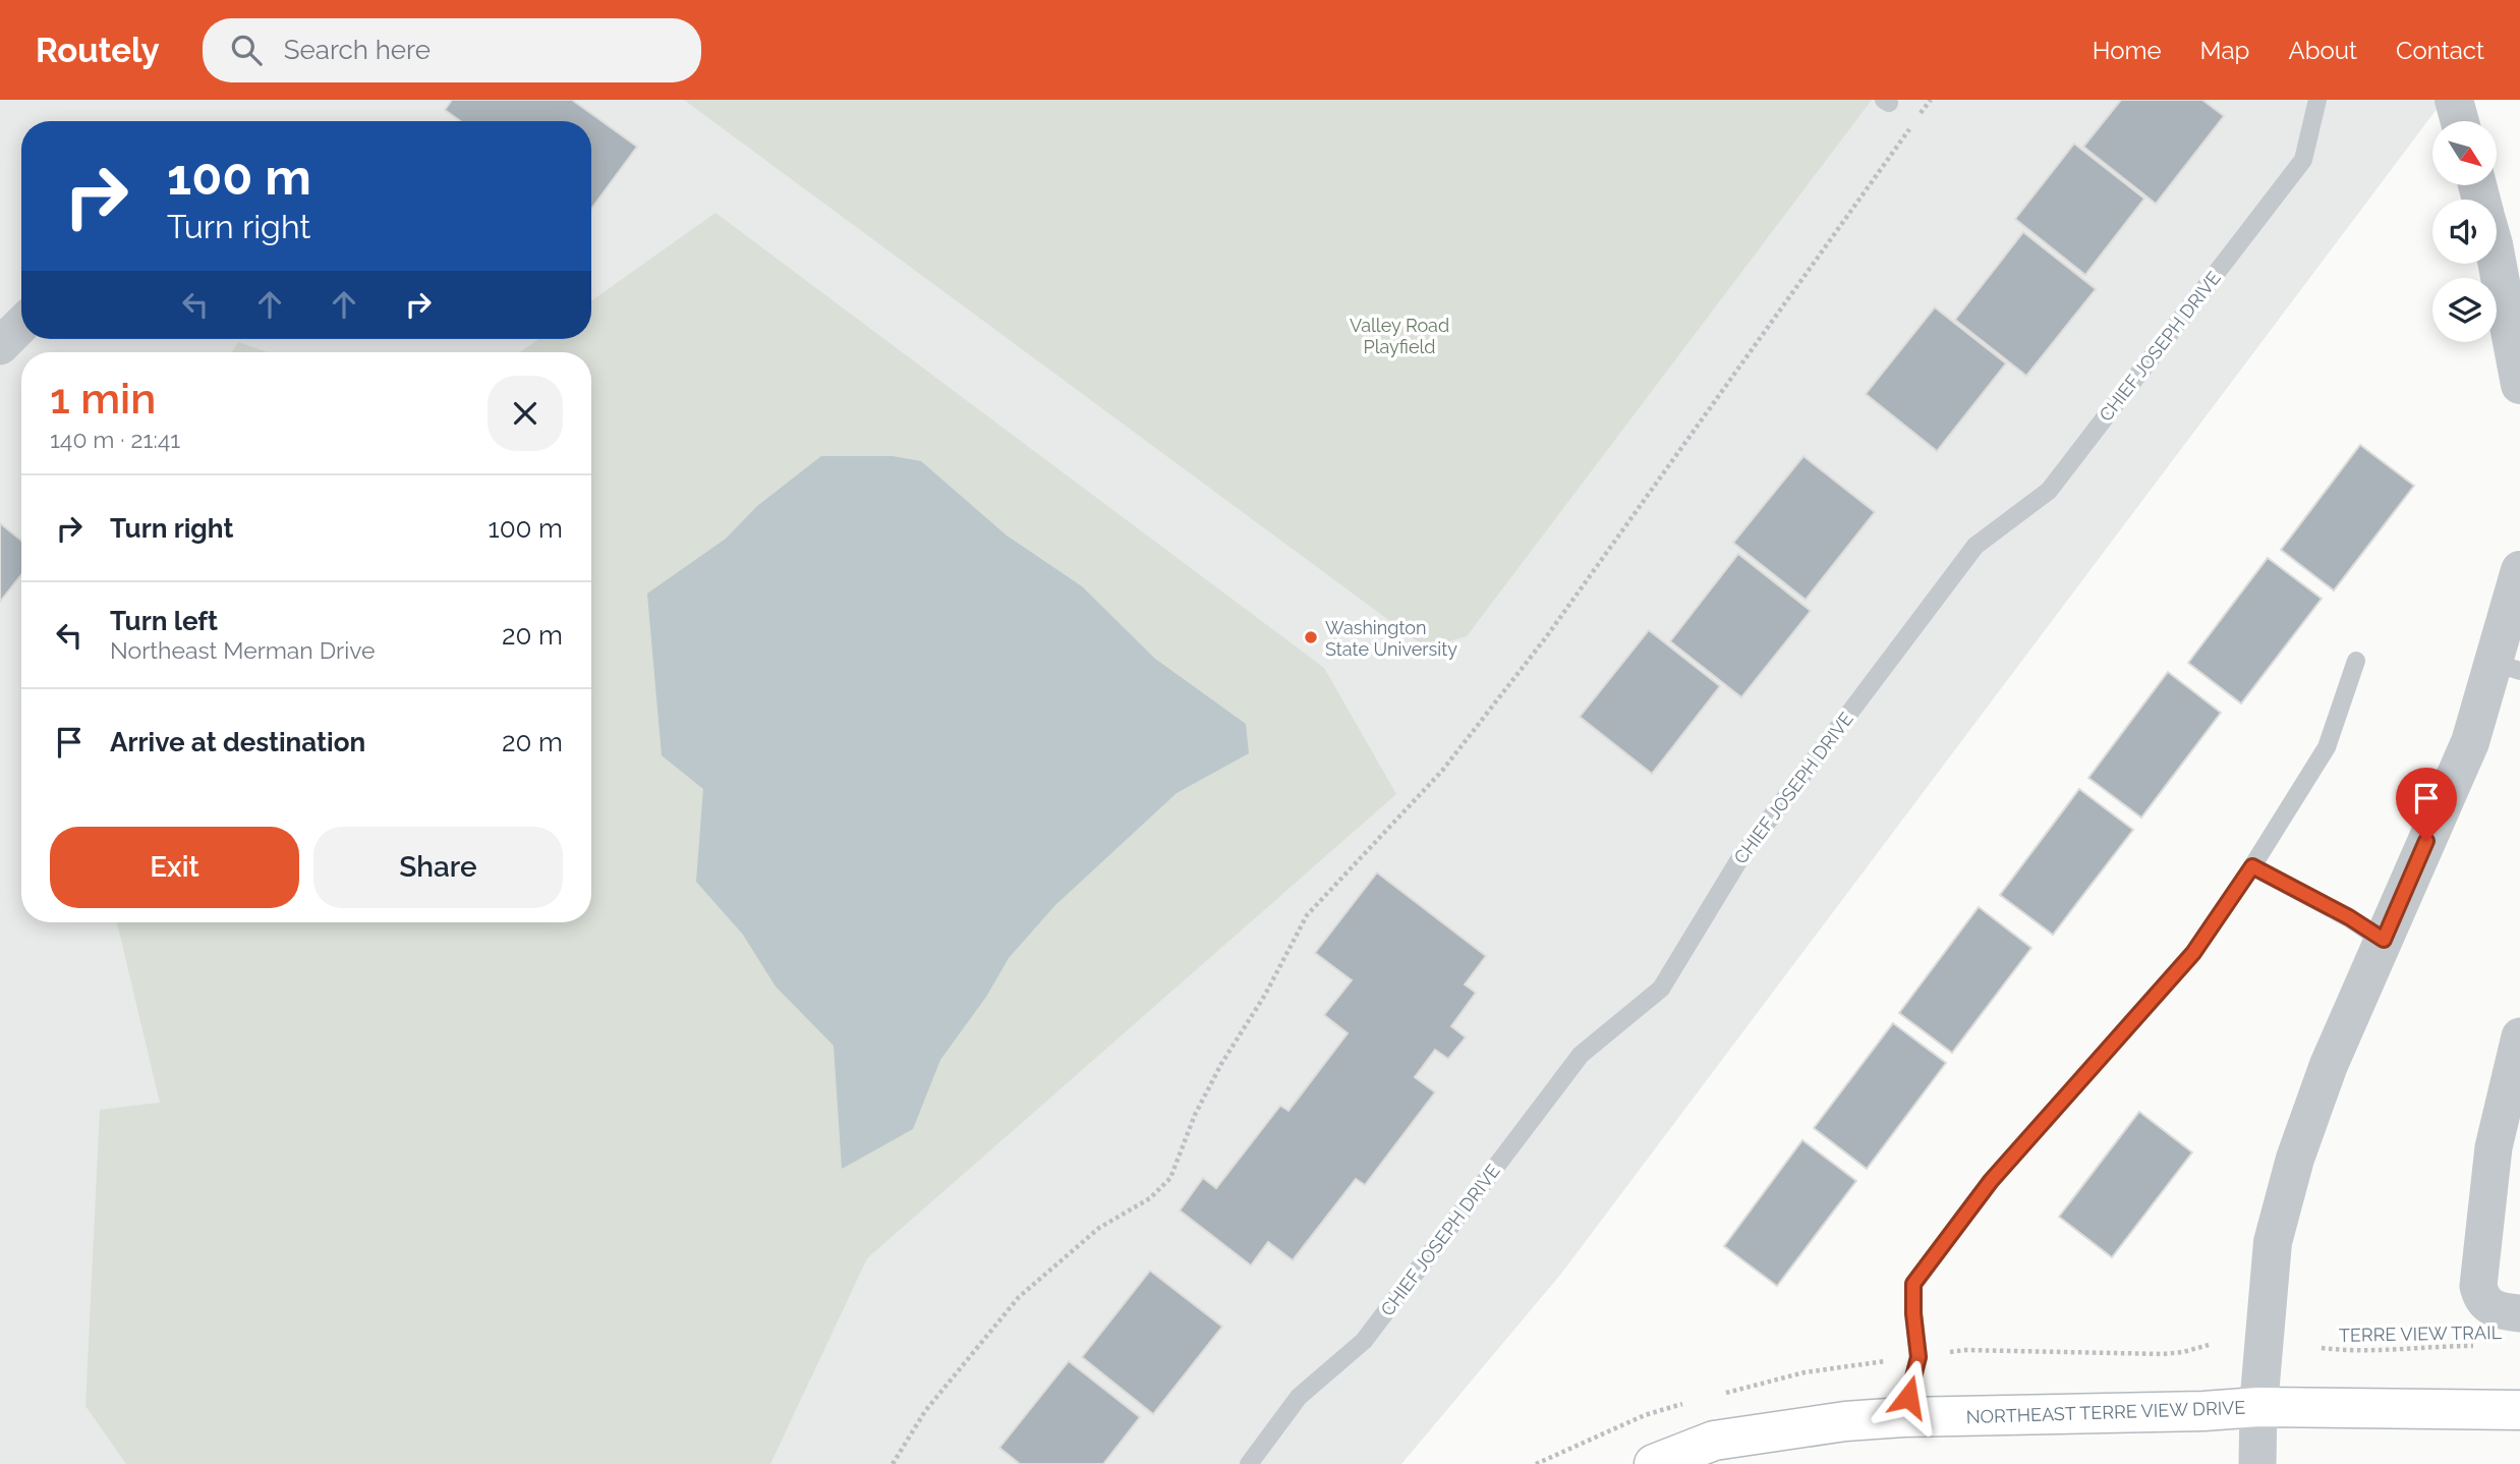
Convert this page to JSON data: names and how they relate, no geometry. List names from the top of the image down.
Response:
{
  "streets": {
    "main road": ["NORTHEAST TERRE VIEW DRIVE"],
    "lane": ["CHIEF JOSEPH DRIVE"],
    "path": ["TERRE VIEW TRAIL"]
  },
  "parks": ["Valley Road Playfield"],
  "places": ["Washington State University"],
  "north": "bottom right",
  "page": {
    "header": "Routely",
    "search": "Search here",
    "nav": [
      "Home",
      "Map",
      "About",
      "Contact"
    ],
    "turn": ["100 m", "Turn right"],
    "heading": ["1 min", "140 m · 21:41"],
    "list": [
      {
        "name": "Turn right",
        "value": "100 m"
      },
      {
        "name": "Turn left",
        "note": "Northeast Merman Drive",
        "value": "20 m"
      },
      {
        "name": "Arrive at destination",
        "value": "20 m"
      }
    ],
    "buttons": ["Exit", "Share"]
  }
}
